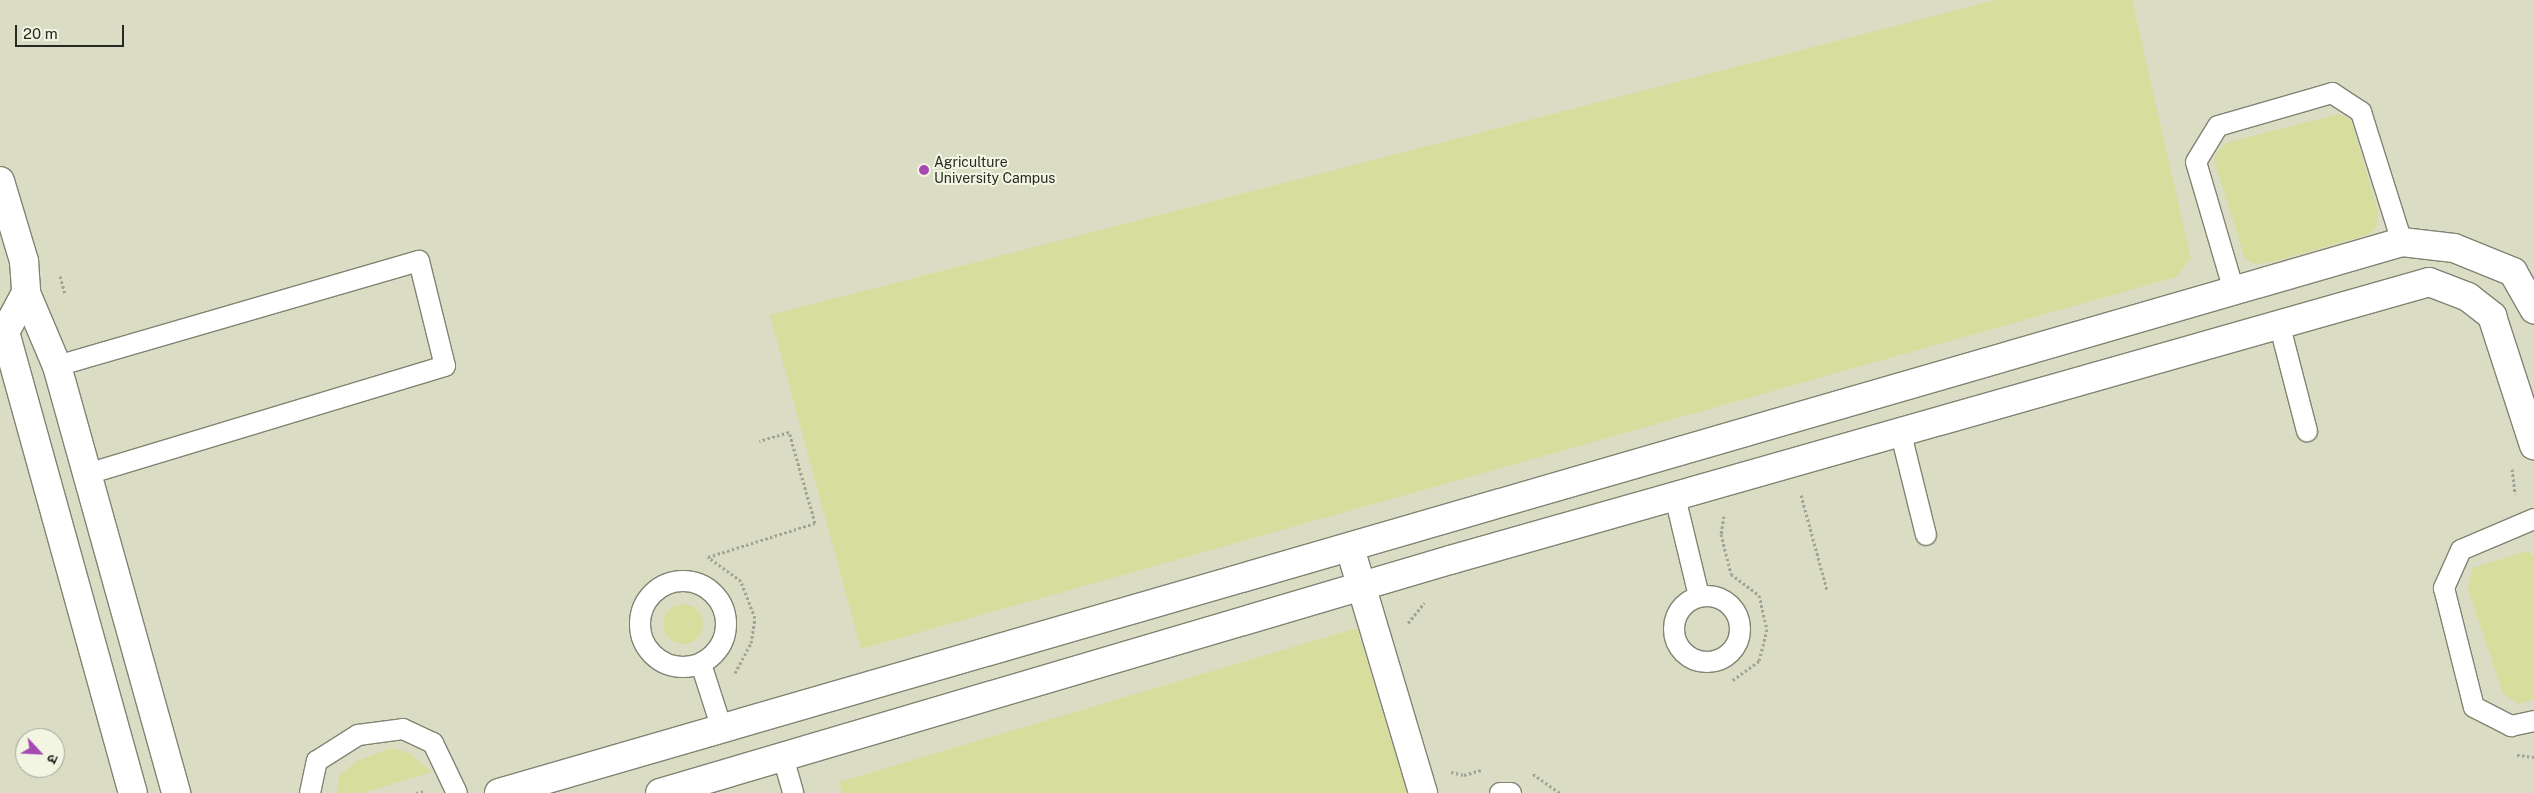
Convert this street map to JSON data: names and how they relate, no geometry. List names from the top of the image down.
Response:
{
  "places": ["Agriculture University Campus"],
  "scale_bar": "20 m",
  "north": "bottom right"
}
